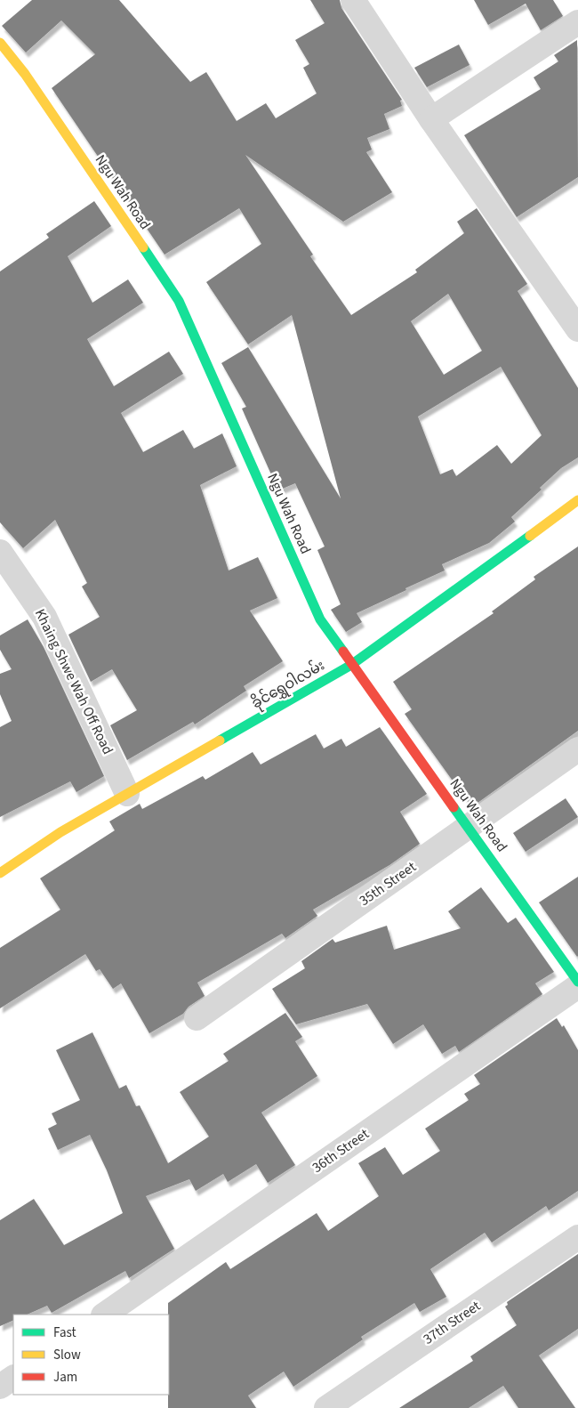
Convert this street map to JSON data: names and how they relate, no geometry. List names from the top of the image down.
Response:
{
  "streets": {
    "street": [
      "Ngu Wah Road",
      "Khaing Shwe Wah Off Road",
      "ခိုင်ရွှေဝါလမ်း",
      "35th Street",
      "36th Street",
      "37th Street"
    ]
  },
  "crossings": [
    ["Ngu Wah Road", "ခိုင်ရွှေဝါလမ်း"],
    ["Ngu Wah Road", "35th Street"],
    ["Khaing Shwe Wah Off Road", "ခိုင်ရွှေဝါလမ်း"]
  ],
  "legend": ["Fast", "Slow", "Jam"]
}
